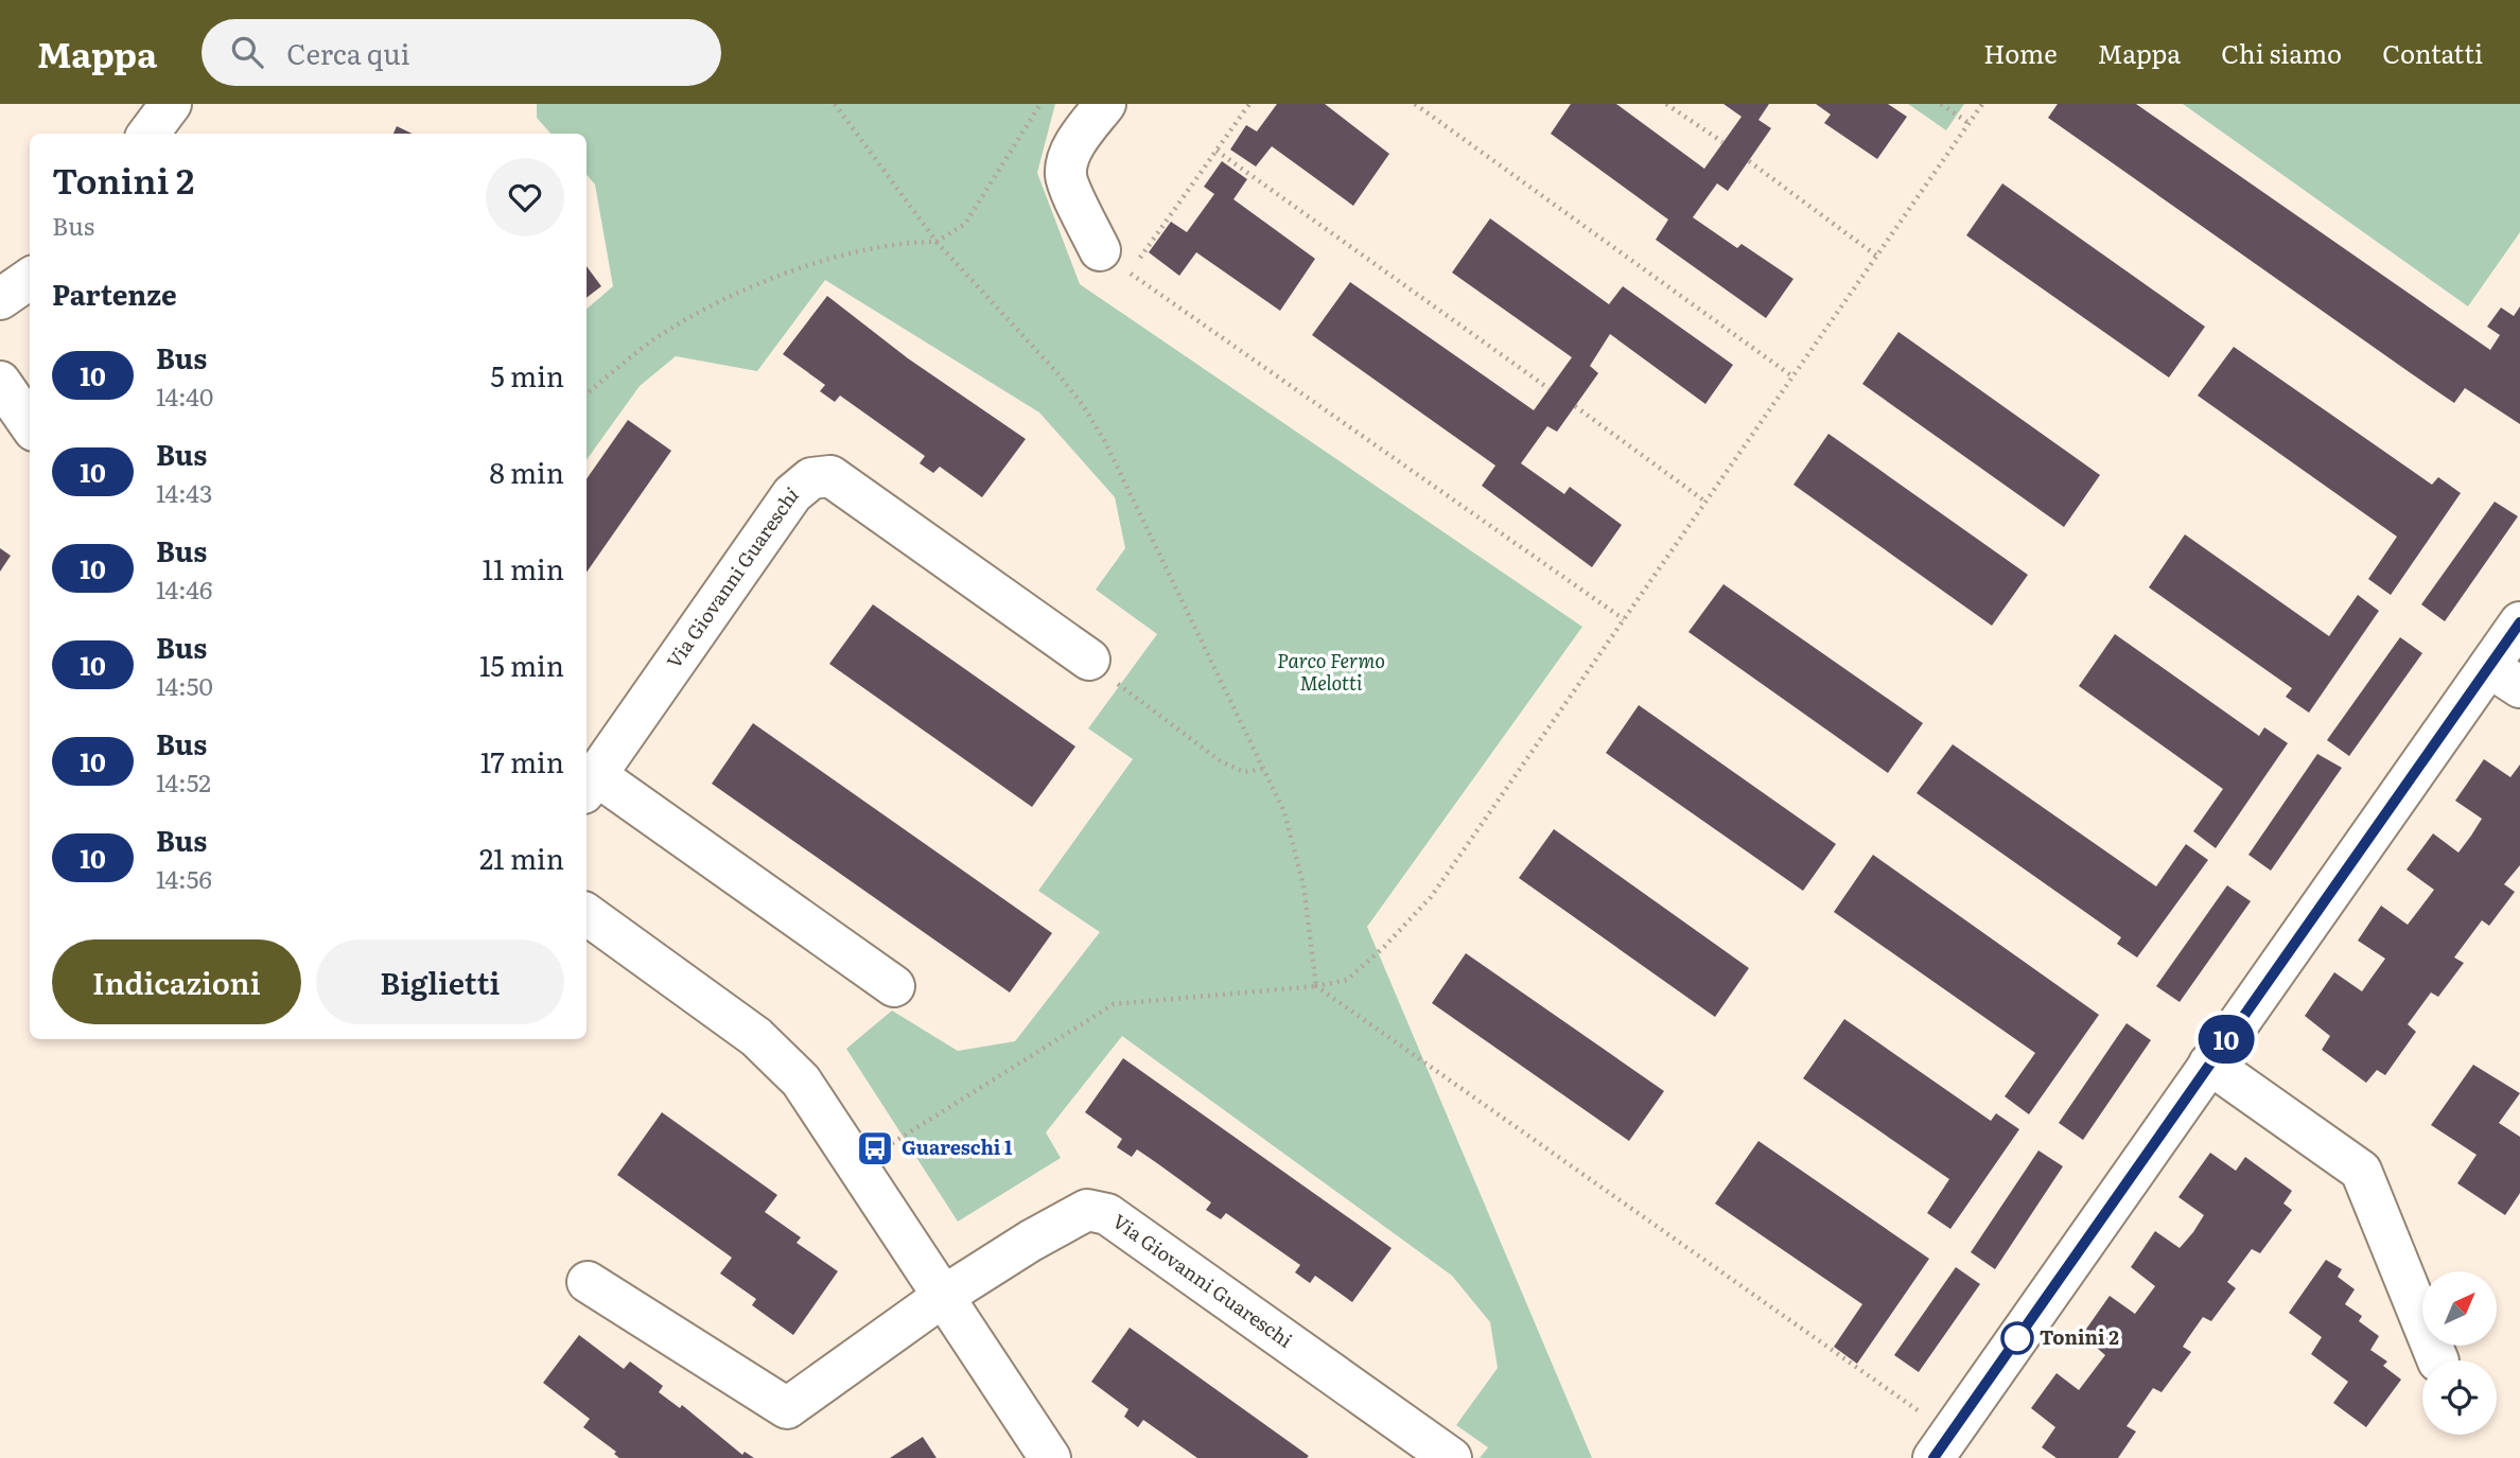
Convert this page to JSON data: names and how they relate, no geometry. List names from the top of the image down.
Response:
{
  "streets": {
    "street": ["Via Giovanni Guareschi"]
  },
  "parks": ["Parco Fermo Melotti"],
  "places": {
    "bus stop": ["Guareschi 1"],
    "other": ["Tonini 2"]
  },
  "lines": ["bus line 10"],
  "north": "top right",
  "page": {
    "header": "Mappa",
    "search": "Cerca qui",
    "nav": [
      "Home",
      "Mappa",
      "Chi siamo",
      "Contatti"
    ],
    "on_map": "10",
    "heading": [
      ["Tonini 2", "Bus"],
      "Partenze"
    ],
    "list": [
      {
        "mark": "10",
        "name": "Bus",
        "note": "14:40",
        "value": "5 min"
      },
      {
        "mark": "10",
        "name": "Bus",
        "note": "14:43",
        "value": "8 min"
      },
      {
        "mark": "10",
        "name": "Bus",
        "note": "14:46",
        "value": "11 min"
      },
      {
        "mark": "10",
        "name": "Bus",
        "note": "14:50",
        "value": "15 min"
      },
      {
        "mark": "10",
        "name": "Bus",
        "note": "14:52",
        "value": "17 min"
      },
      {
        "mark": "10",
        "name": "Bus",
        "note": "14:56",
        "value": "21 min"
      }
    ],
    "buttons": ["Indicazioni", "Biglietti"]
  }
}
